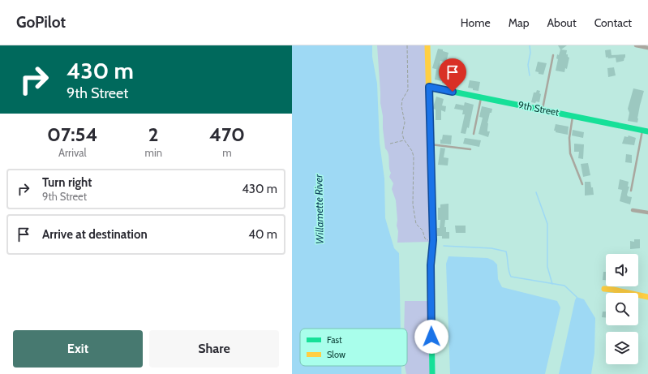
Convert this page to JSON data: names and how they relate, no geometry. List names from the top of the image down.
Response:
{
  "streets": {
    "street": ["9th Street"]
  },
  "water": ["Willamette River"],
  "legend": ["Fast", "Slow"],
  "page": {
    "header": "GoPilot",
    "nav": [
      "Home",
      "Map",
      "About",
      "Contact"
    ],
    "turn": ["430 m", "9th Street"],
    "eta": [
      "07:54",
      "Arrival",
      "2",
      "min",
      "470",
      "m"
    ],
    "list": [
      {
        "name": "Turn right",
        "note": "9th Street",
        "value": "430 m"
      },
      {
        "name": "Arrive at destination",
        "value": "40 m"
      }
    ],
    "buttons": ["Exit", "Share"]
  }
}
